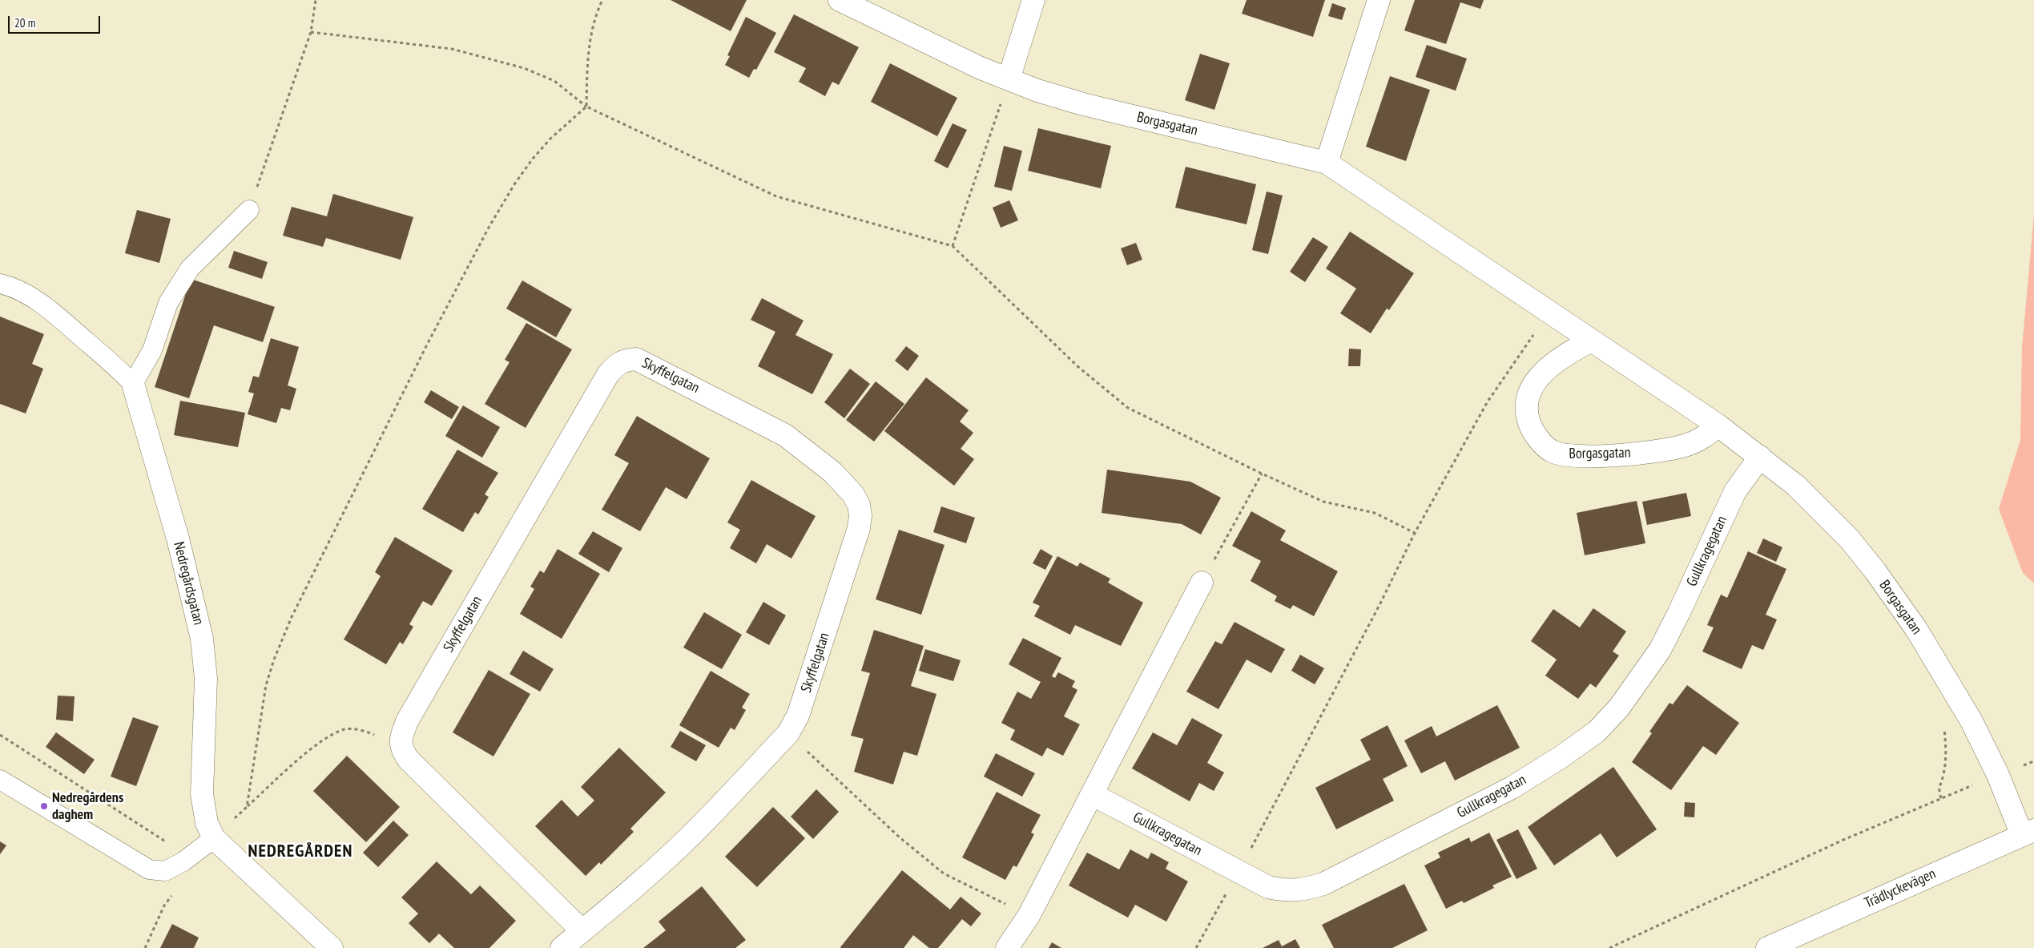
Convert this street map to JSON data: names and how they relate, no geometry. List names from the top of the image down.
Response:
{
  "streets": {
    "street": [
      "Borgasgatan",
      "Skyffelgatan",
      "Gullkragegatan",
      "Nedregårdsgatan",
      "Trädlyckevägen"
    ]
  },
  "crossings": [
    ["Borgasgatan", "Gullkragegatan"],
    ["Borgasgatan", "Trädlyckevägen"]
  ],
  "districts": ["NEDREGÅRDEN"],
  "places": ["Nedregårdens daghem"],
  "scale_bar": "20 m"
}
